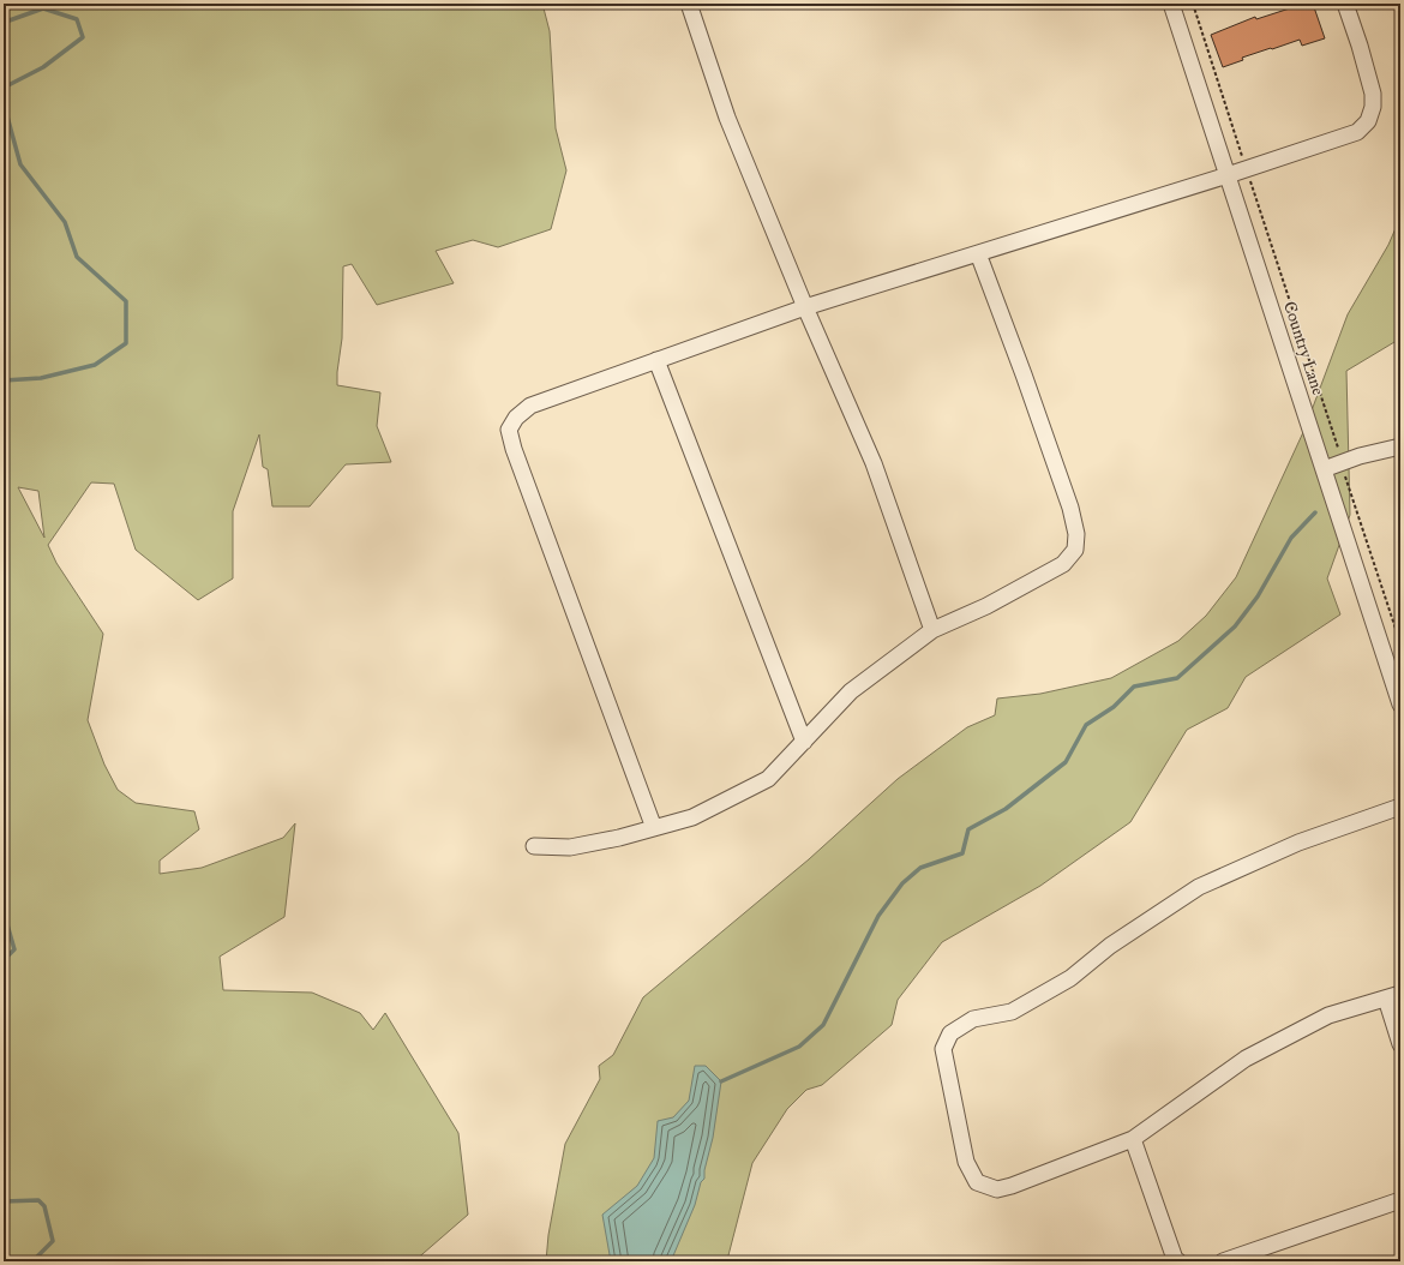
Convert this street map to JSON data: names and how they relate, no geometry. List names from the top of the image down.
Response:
{
  "streets": {
    "street": ["Country Lane"]
  }
}
